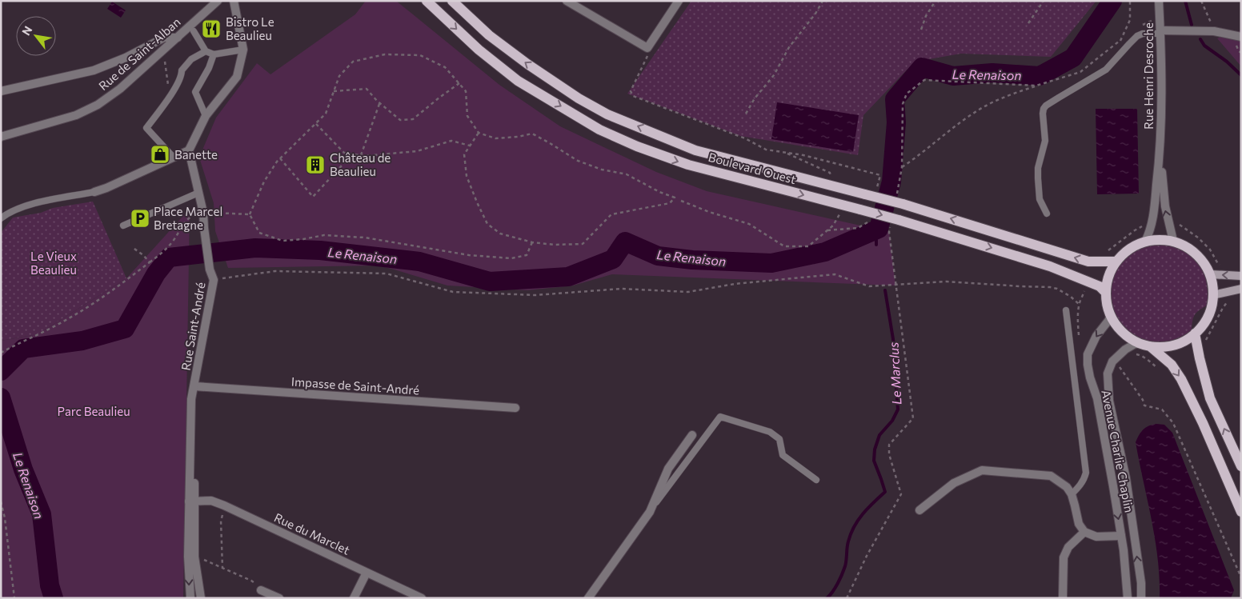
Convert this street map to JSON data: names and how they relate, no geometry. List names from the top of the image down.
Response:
{
  "streets": {
    "main road": ["Boulevard Ouest"],
    "street": [
      "Rue de Saint-Alban",
      "Rue Henri Desroche",
      "Rue Saint-André",
      "Impasse de Saint-André",
      "Avenue Charlie Chaplin",
      "Rue du Marclet"
    ]
  },
  "crossings": [
    ["Rue Henri Desroche", "Boulevard Ouest"],
    ["Rue Henri Desroche", "Avenue Charlie Chaplin"],
    ["Boulevard Ouest", "Avenue Charlie Chaplin"],
    ["Rue Saint-André", "Impasse de Saint-André"],
    ["Rue Saint-André", "Rue du Marclet"]
  ],
  "water": ["Le Renaison", "Le Marclus"],
  "parks": ["Le Vieux Beaulieu", "Parc Beaulieu"],
  "places": {
    "restaurant": ["Bistro Le Beaulieu"],
    "shop": ["Banette"],
    "building": ["Château de Beaulieu"],
    "parking": ["Place Marcel Bretagne"]
  },
  "north": "top left"
}
